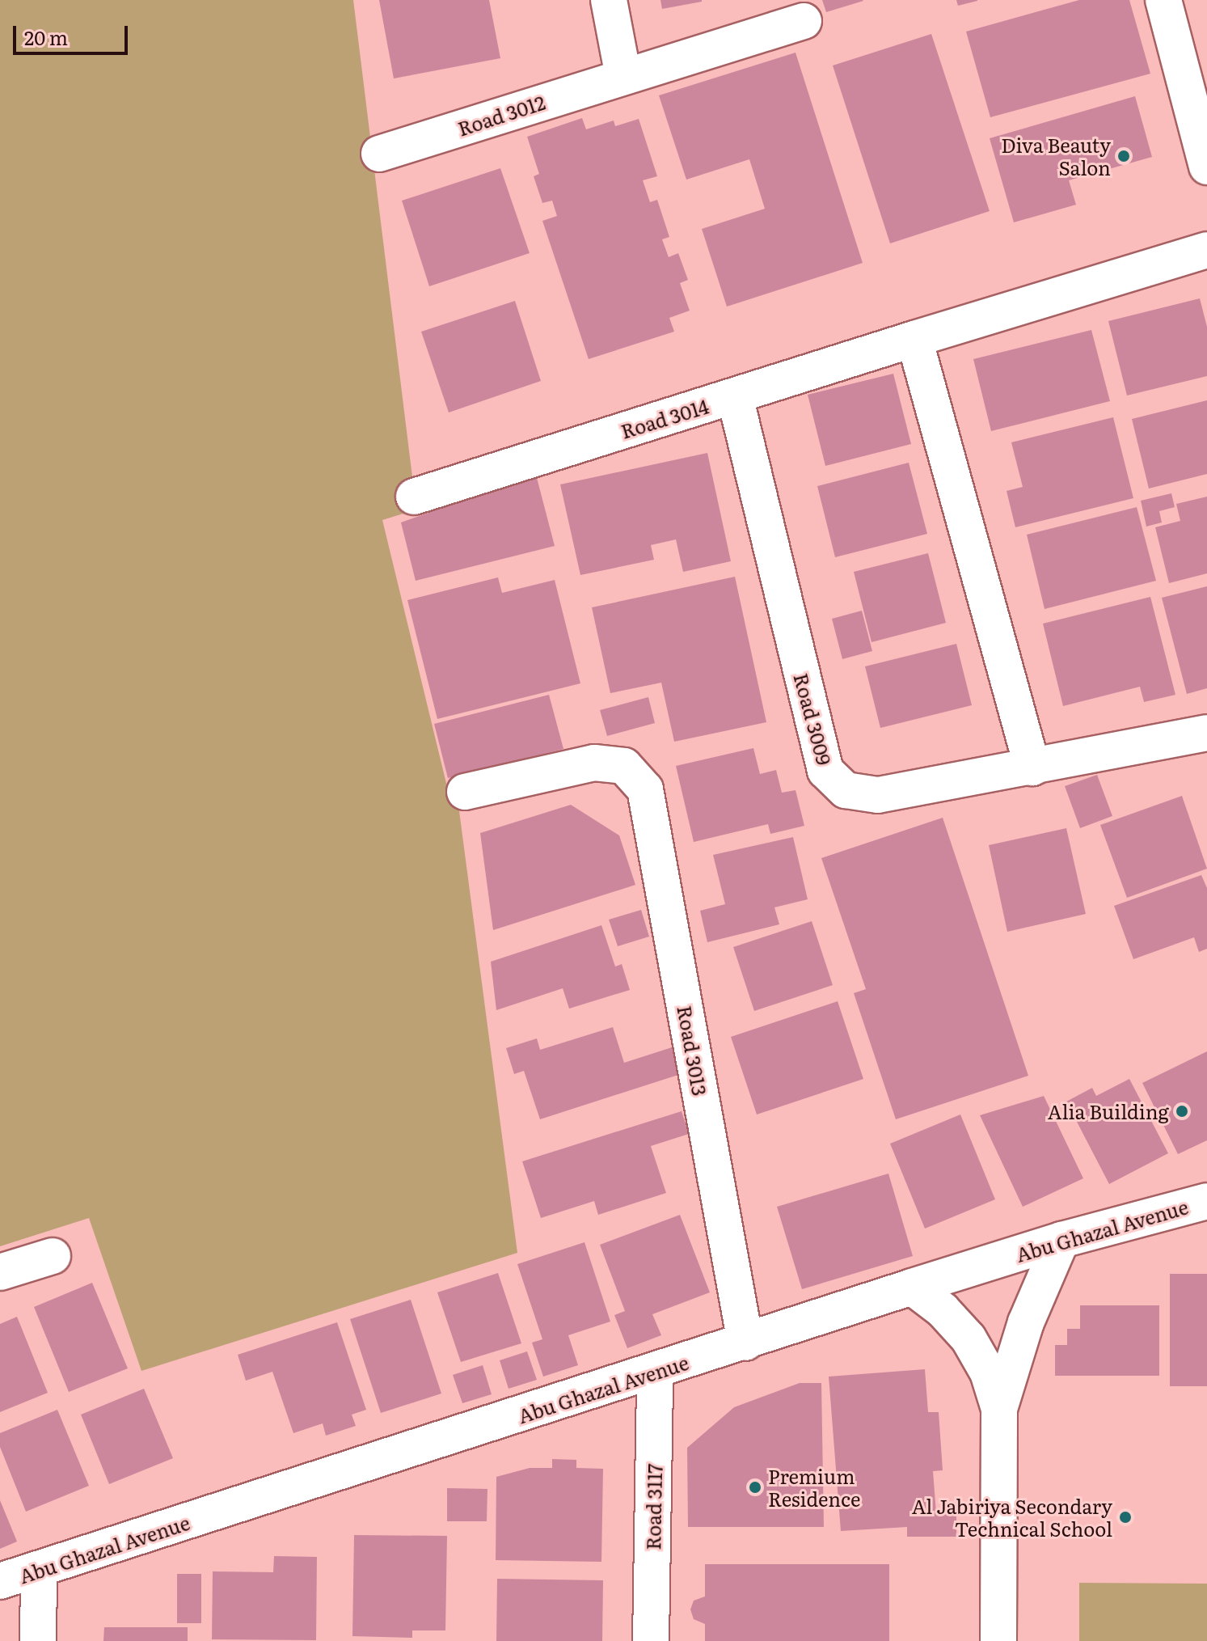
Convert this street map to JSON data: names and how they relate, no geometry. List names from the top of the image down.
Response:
{
  "streets": {
    "street": [
      "Road 3012",
      "Road 3014",
      "Road 3009",
      "Road 3013",
      "Abu Ghazal Avenue",
      "Road 3117"
    ]
  },
  "crossings": [
    ["Road 3014", "Road 3009"],
    ["Road 3013", "Abu Ghazal Avenue"],
    ["Abu Ghazal Avenue", "Road 3117"]
  ],
  "places": [
    "Diva Beauty Salon",
    "Alia Building",
    "Premium Residence",
    "Al Jabiriya Secondary Technical School"
  ],
  "scale_bar": "20 m"
}
